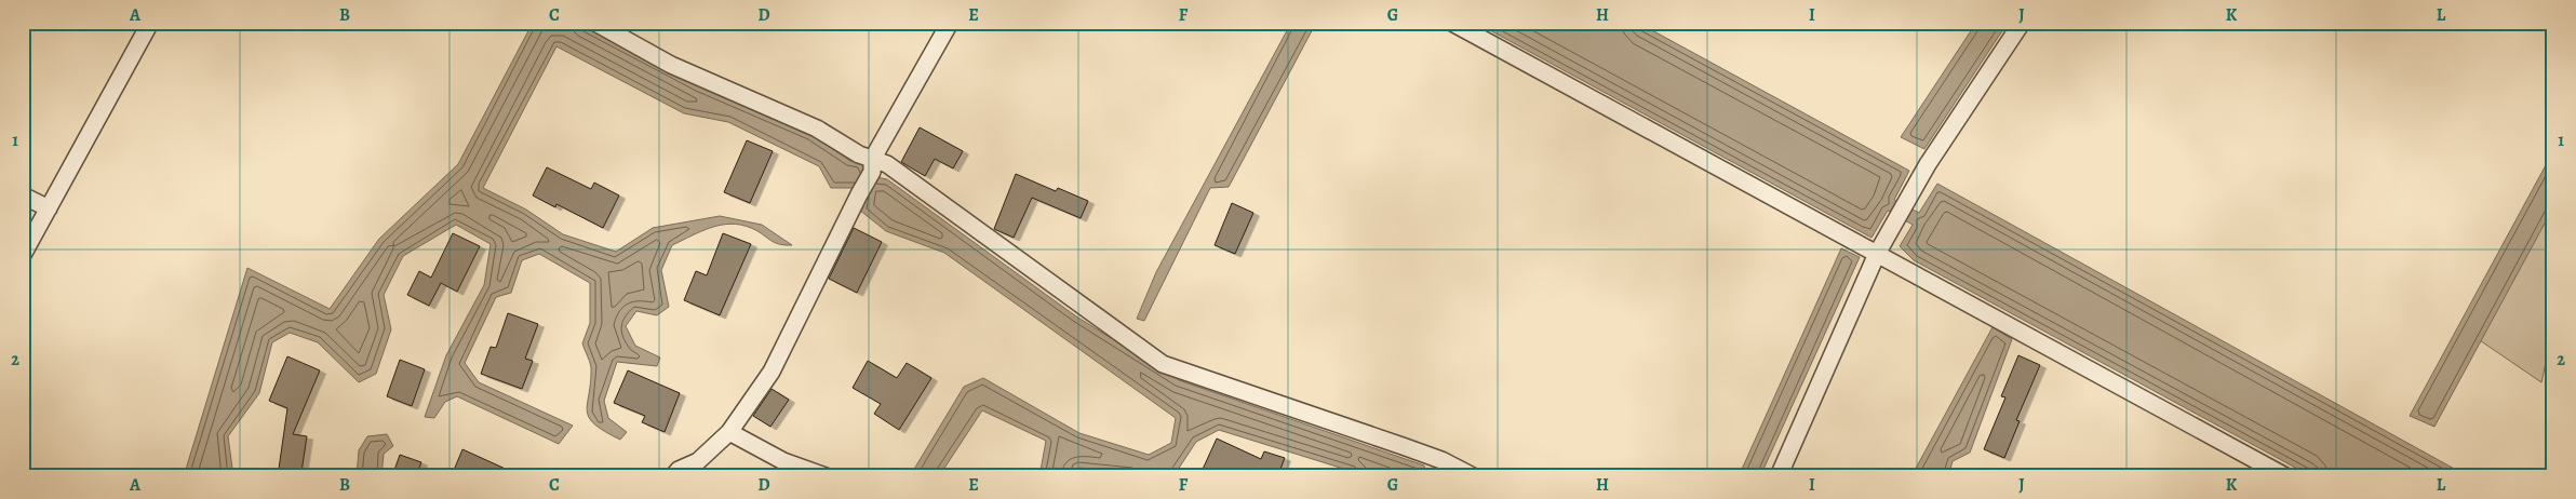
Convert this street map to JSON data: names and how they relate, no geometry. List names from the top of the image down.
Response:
{
  "grid": {
    "columns": [
      "A",
      "B",
      "C",
      "D",
      "E",
      "F",
      "G",
      "H",
      "I",
      "J",
      "K",
      "L"
    ],
    "rows": ["1", "2"]
  }
}
